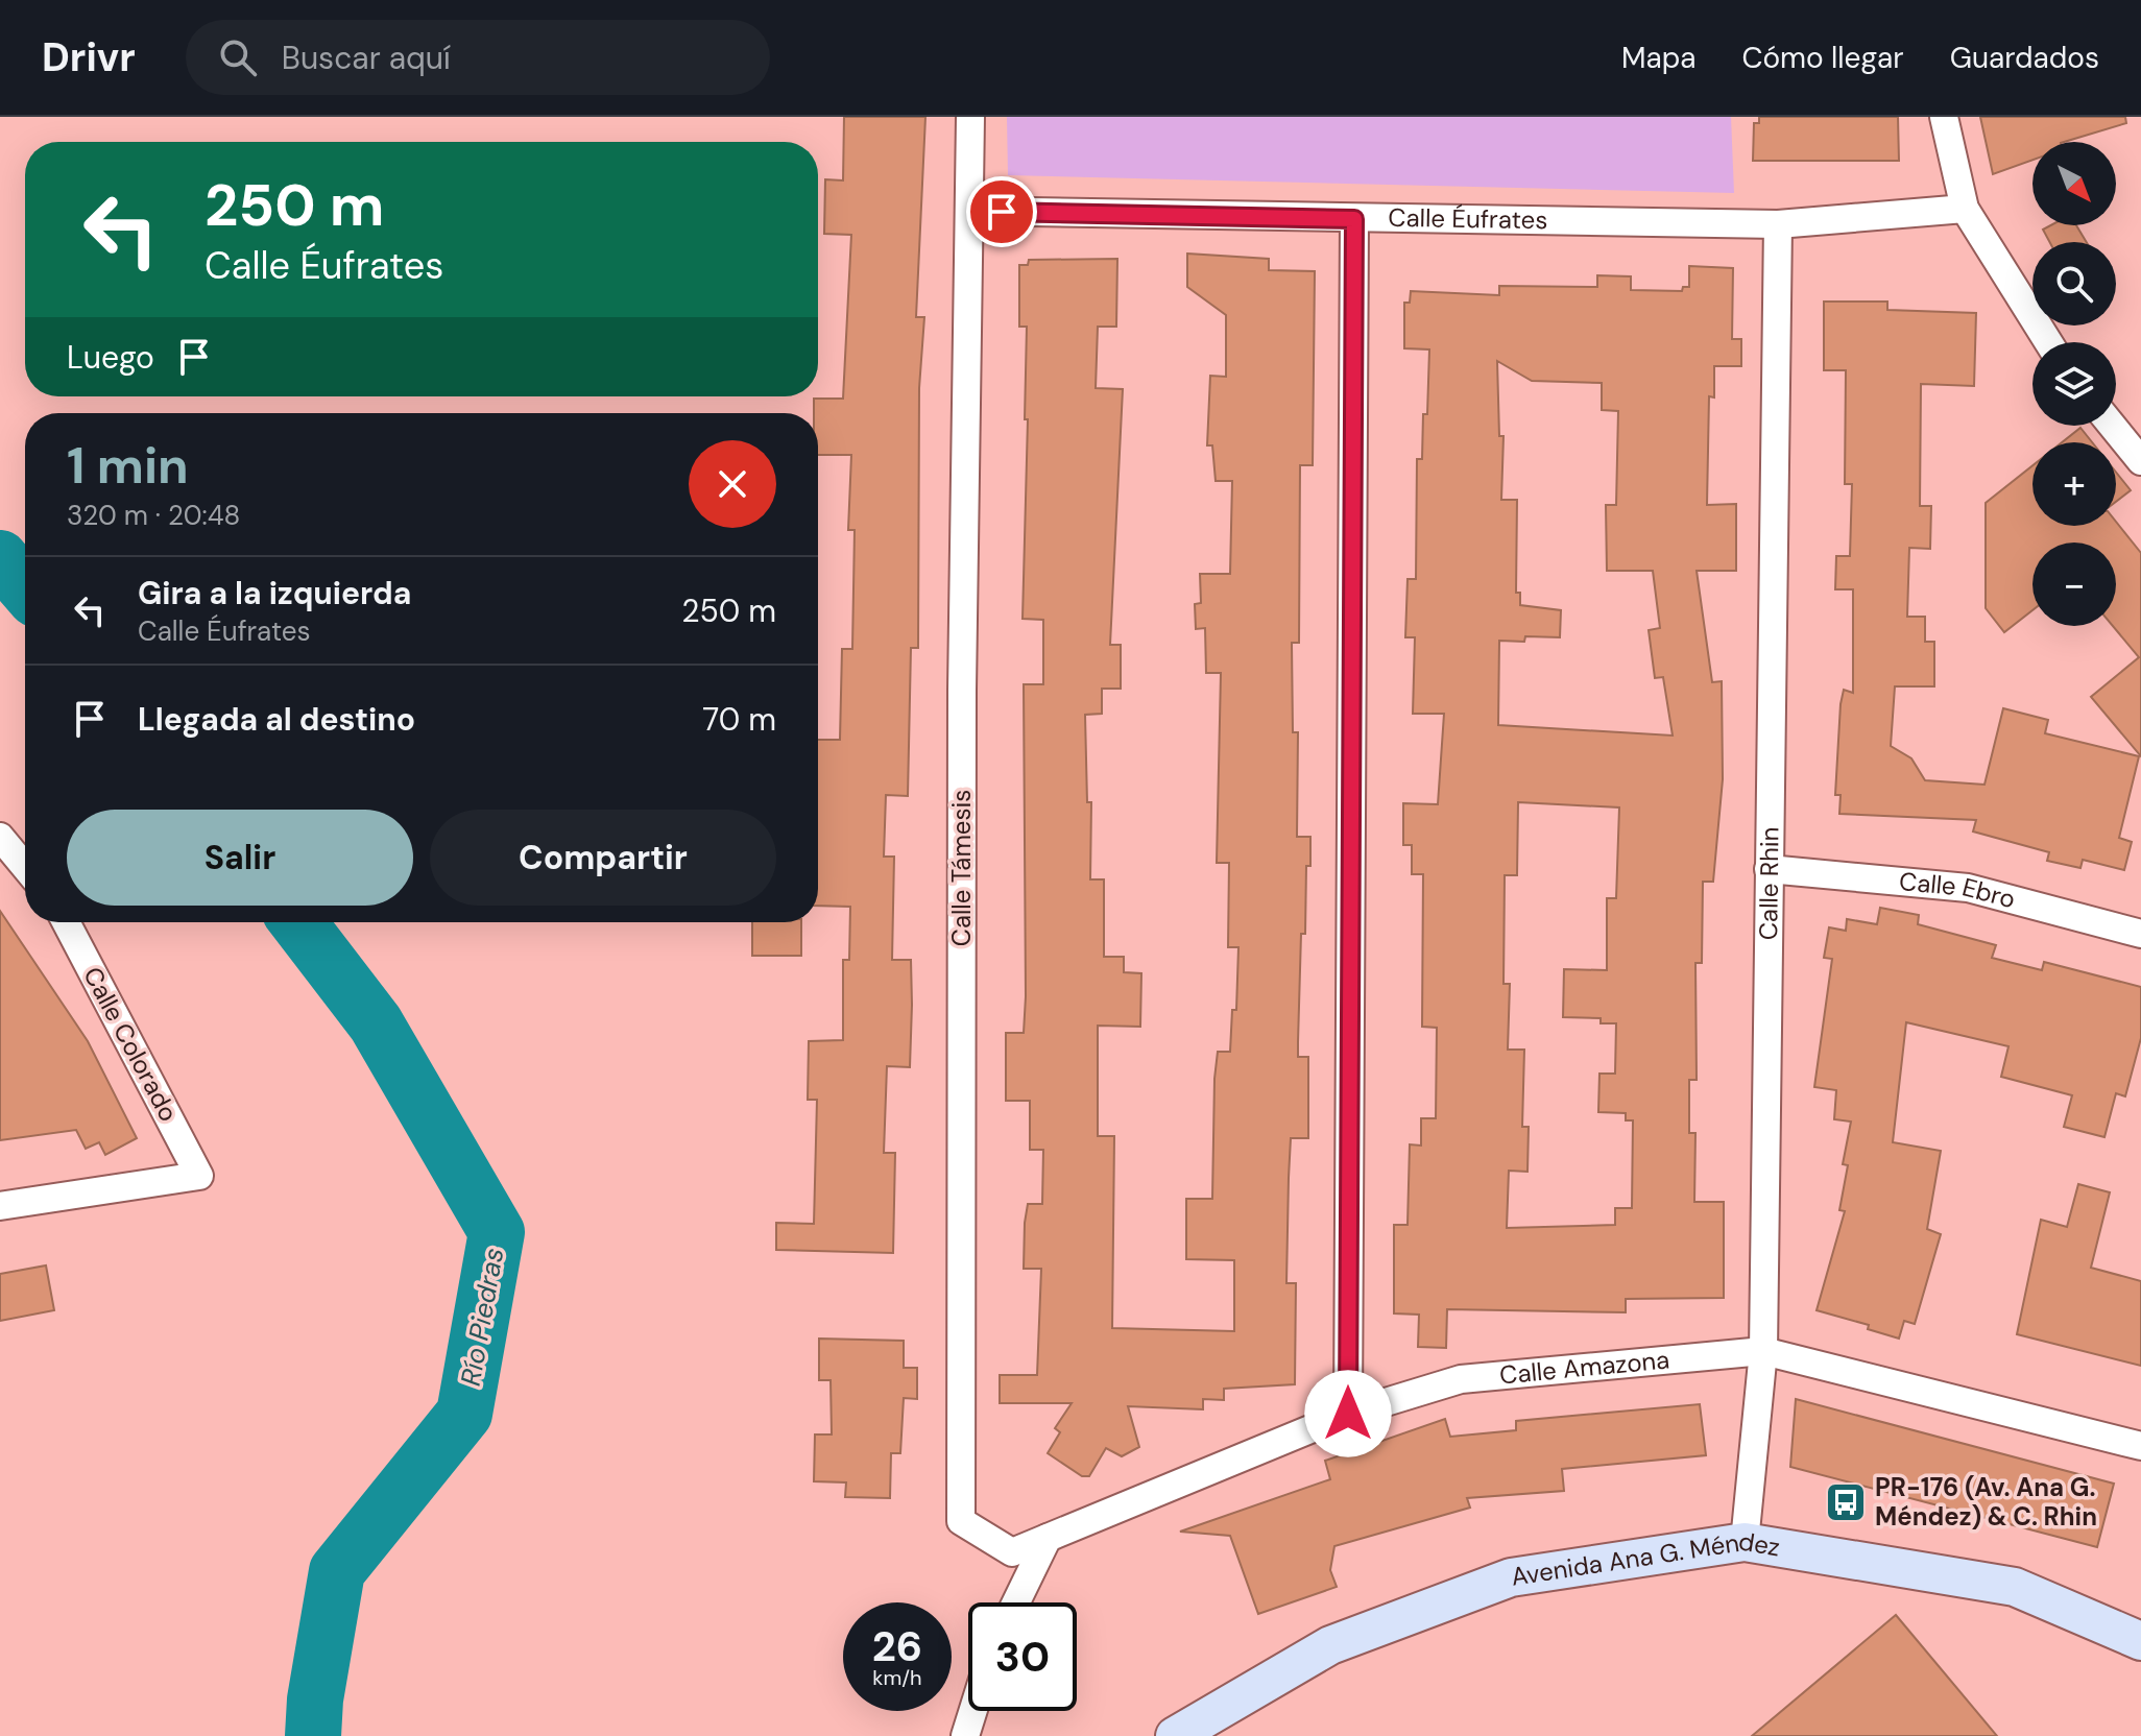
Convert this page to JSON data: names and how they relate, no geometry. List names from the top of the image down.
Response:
{
  "streets": {
    "main road": ["Avenida Ana G. Méndez"],
    "street": [
      "Calle Éufrates",
      "Calle Támesis",
      "Calle Rhin",
      "Calle Ebro",
      "Calle Colorado",
      "Calle Amazona"
    ]
  },
  "crossings": [
    ["Calle Éufrates", "Calle Támesis"],
    ["Calle Éufrates", "Calle Rhin"],
    ["Calle Támesis", "Calle Amazona"],
    ["Calle Rhin", "Calle Ebro"],
    ["Calle Rhin", "Calle Amazona"],
    ["Calle Rhin", "Avenida Ana G. Méndez"]
  ],
  "water": ["Río Piedras"],
  "places": {
    "bus stop": ["PR-176 (Av. Ana G. Méndez) & C. Rhin"]
  },
  "north": "bottom right",
  "page": {
    "header": "Drivr",
    "search": "Buscar aquí",
    "nav": ["Mapa", "Cómo llegar", "Guardados"],
    "map_buttons": ["+", "−"],
    "turn": ["250 m", "Calle Éufrates"],
    "then": "Luego",
    "heading": ["1 min", "320 m · 20:48"],
    "list": [
      {
        "name": "Gira a la izquierda",
        "note": "Calle Éufrates",
        "value": "250 m"
      },
      {
        "name": "Llegada al destino",
        "value": "70 m"
      }
    ],
    "buttons": ["Salir", "Compartir"],
    "speed": "26 km/h",
    "limit": "30"
  }
}
